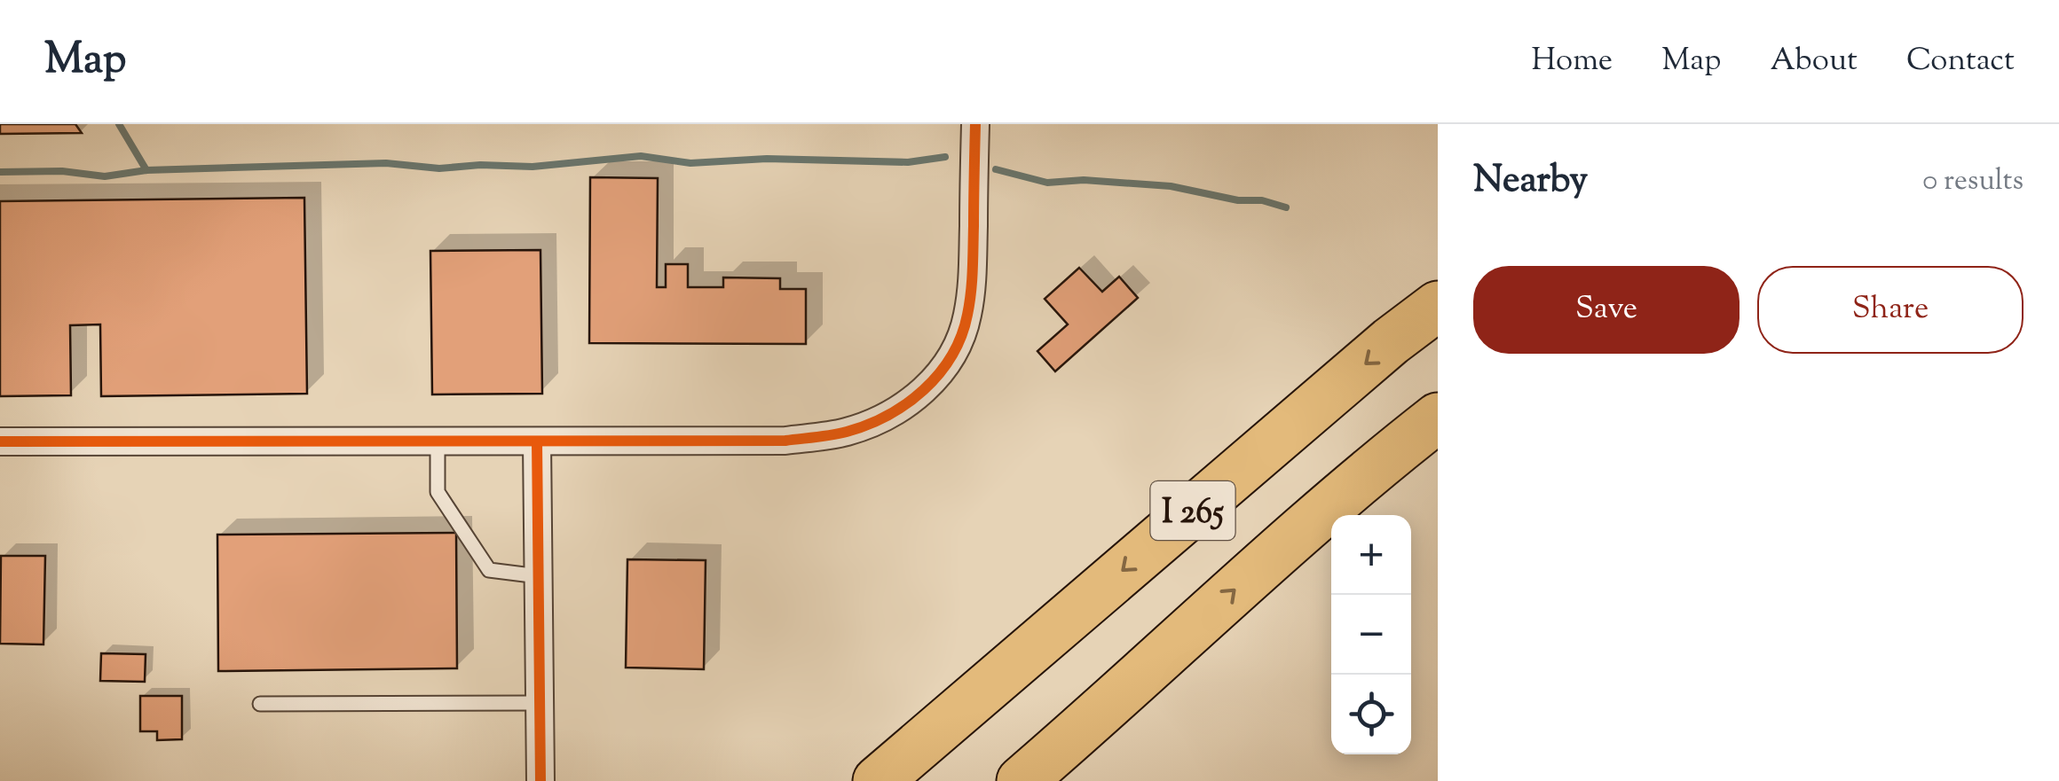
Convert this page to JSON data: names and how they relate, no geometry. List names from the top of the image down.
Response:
{
  "streets": {
    "highway": ["I 265"]
  },
  "page": {
    "header": "Map",
    "nav": [
      "Home",
      "Map",
      "About",
      "Contact"
    ],
    "heading": ["Nearby", "0 results"],
    "buttons": ["Save", "Share"],
    "map_buttons": ["+", "−"]
  }
}
